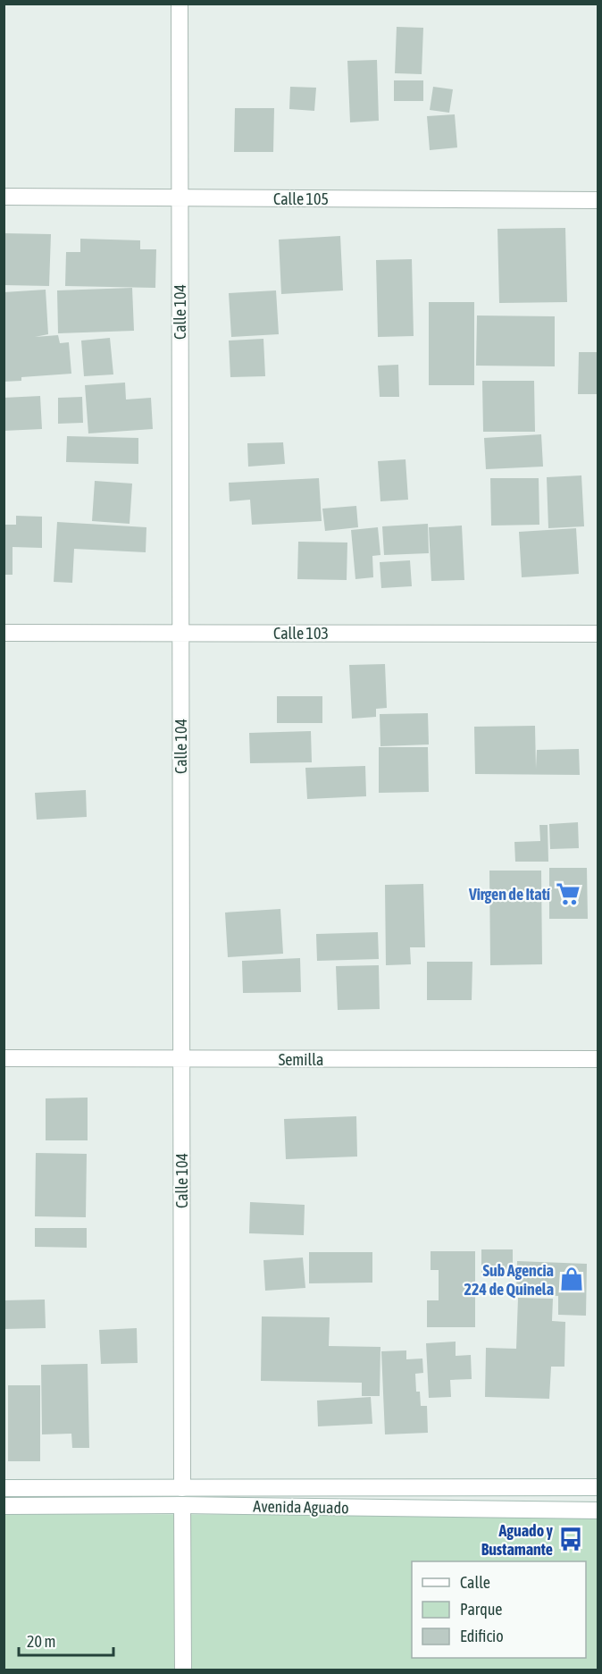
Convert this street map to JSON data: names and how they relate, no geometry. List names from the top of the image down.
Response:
{
  "streets": {
    "street": [
      "Calle 105",
      "Calle 104",
      "Calle 103",
      "Semilla",
      "Avenida Aguado"
    ]
  },
  "crossings": [
    ["Calle 105", "Calle 104"],
    ["Calle 104", "Calle 103"],
    ["Calle 104", "Semilla"],
    ["Calle 104", "Avenida Aguado"]
  ],
  "places": {
    "supermarket": ["Virgen de Itatí"],
    "shop": ["Sub Agencia 224 de Quinela"],
    "bus stop": ["Aguado y Bustamante"]
  },
  "legend": ["Calle", "Parque", "Edificio"],
  "scale_bar": "20 m"
}
